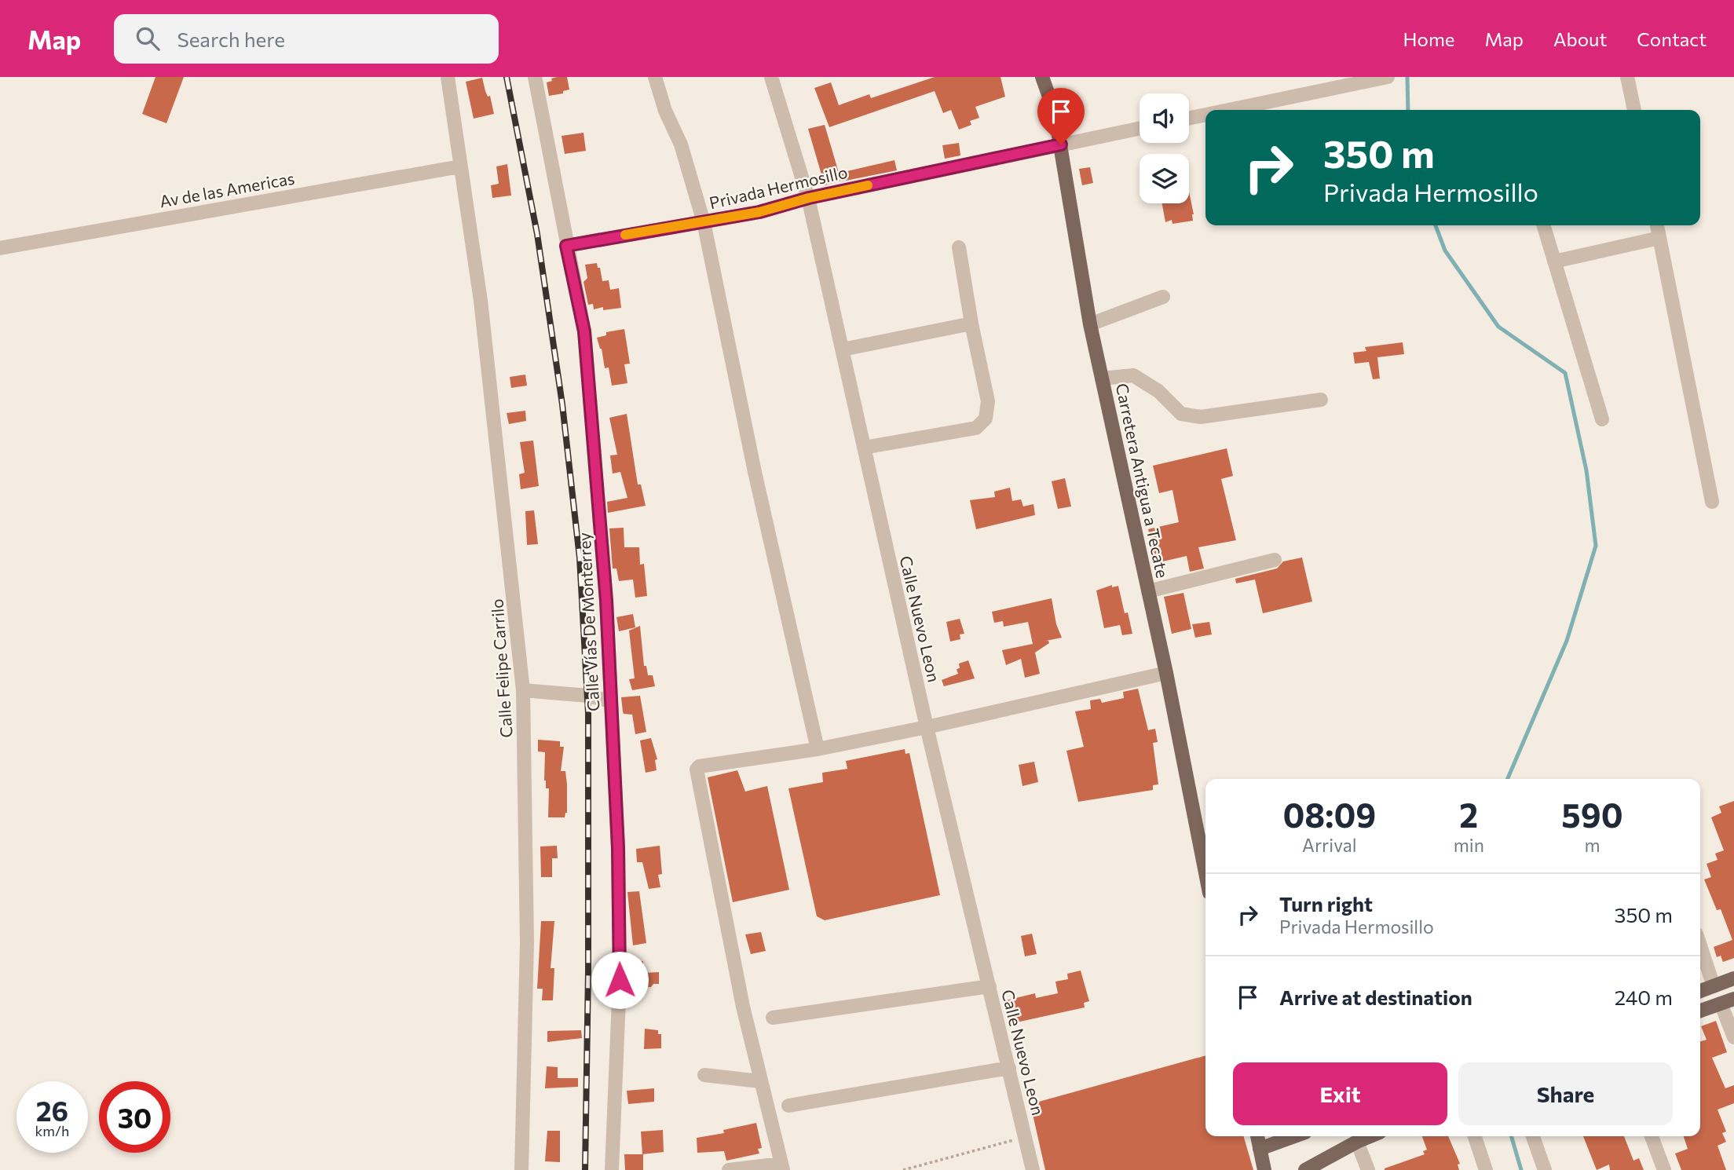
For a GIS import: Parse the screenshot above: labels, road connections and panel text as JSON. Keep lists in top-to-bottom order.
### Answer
{
  "streets": {
    "main road": ["Carretera Antigua a Tecate"],
    "street": [
      "Privada Hermosillo",
      "Av de las Americas",
      "Calle Nuevo Leon",
      "Calle Vías De Monterrey",
      "Calle Felipe Carrilo"
    ]
  },
  "crossings": [
    ["Privada Hermosillo", "Carretera Antigua a Tecate"],
    ["Privada Hermosillo", "Calle Nuevo Leon"],
    ["Privada Hermosillo", "Calle Vías De Monterrey"],
    ["Av de las Americas", "Calle Felipe Carrilo"]
  ],
  "page": {
    "header": "Map",
    "search": "Search here",
    "nav": [
      "Home",
      "Map",
      "About",
      "Contact"
    ],
    "turn": ["350 m", "Privada Hermosillo"],
    "eta": [
      "08:09",
      "Arrival",
      "2",
      "min",
      "590",
      "m"
    ],
    "list": [
      {
        "name": "Turn right",
        "note": "Privada Hermosillo",
        "value": "350 m"
      },
      {
        "name": "Arrive at destination",
        "value": "240 m"
      }
    ],
    "buttons": ["Exit", "Share"],
    "speed": "26 km/h",
    "limit": "30"
  }
}
